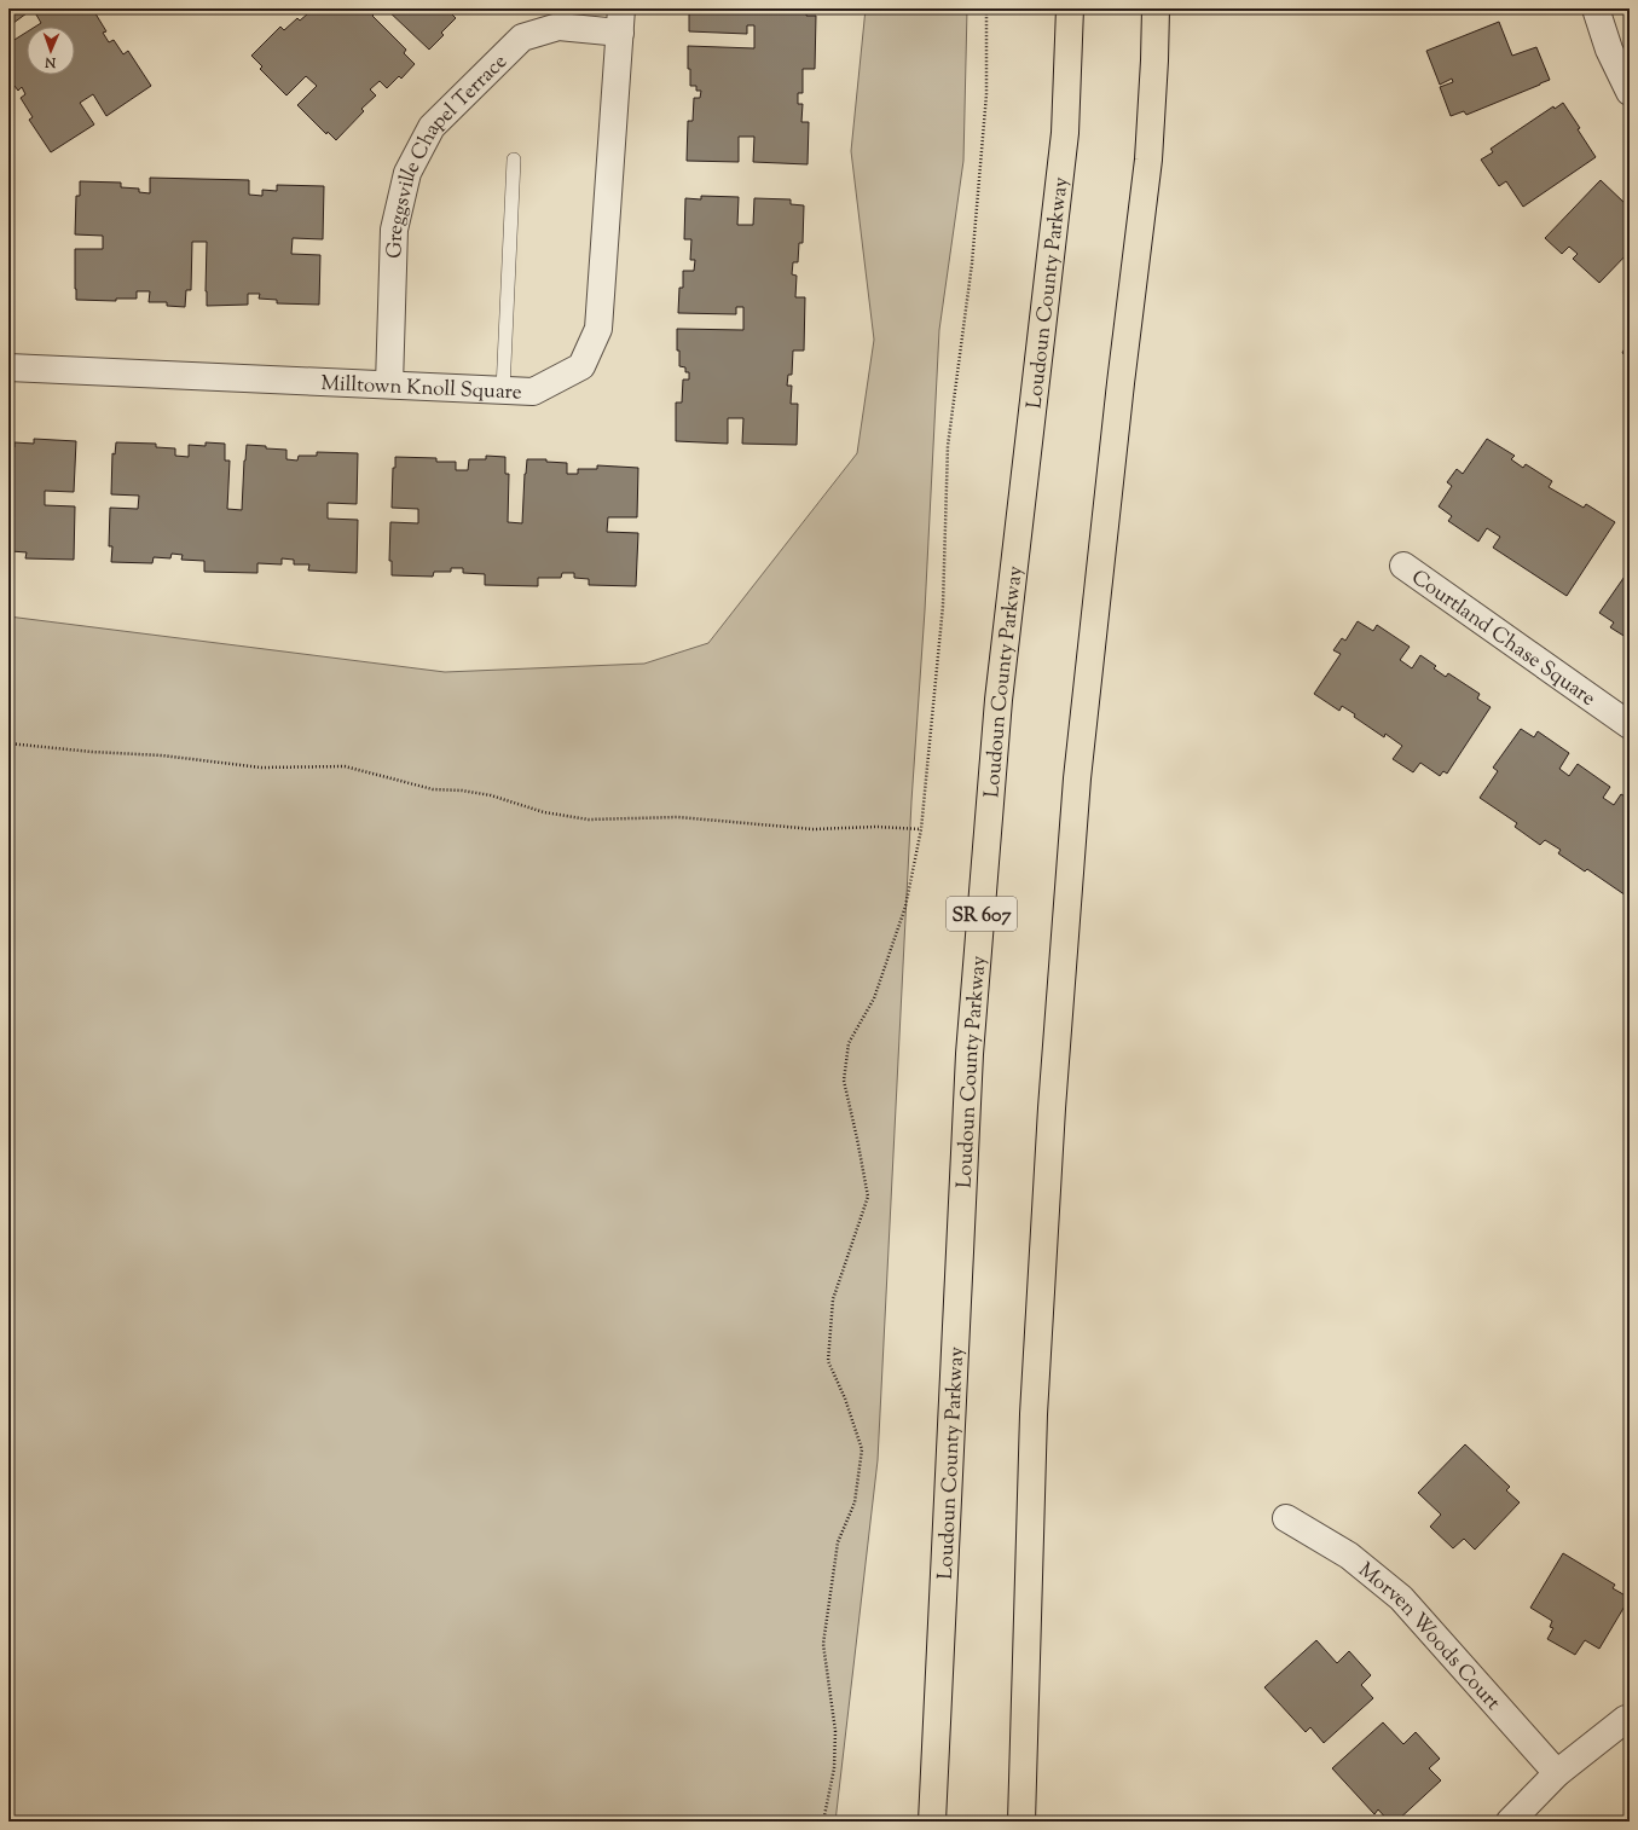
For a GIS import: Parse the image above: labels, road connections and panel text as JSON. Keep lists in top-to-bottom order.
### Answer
{
  "streets": {
    "main road": ["Loudoun County Parkway", "SR 607"],
    "street": [
      "Greggsville Chapel Terrace",
      "Milltown Knoll Square",
      "Courtland Chase Square",
      "Morven Woods Court"
    ]
  },
  "crossings": [
    ["Greggsville Chapel Terrace", "Milltown Knoll Square"]
  ],
  "north": "bottom"
}
